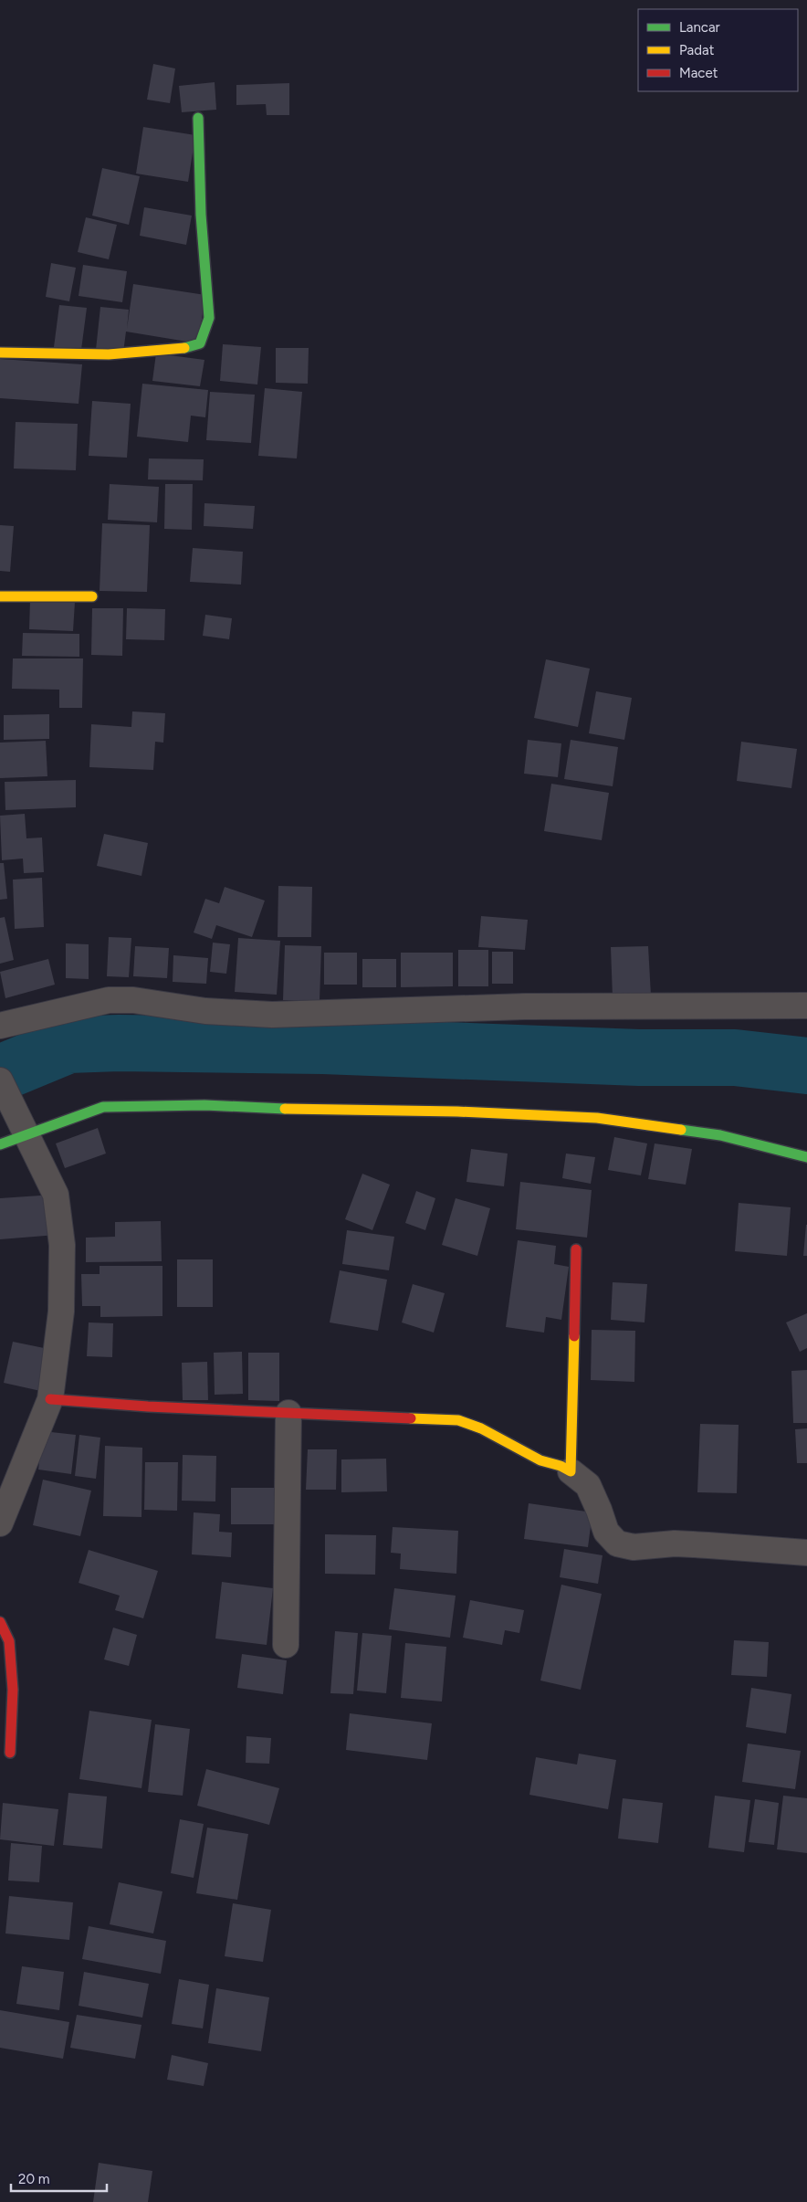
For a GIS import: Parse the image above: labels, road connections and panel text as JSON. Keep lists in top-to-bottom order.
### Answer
{
  "legend": ["Lancar", "Padat", "Macet"],
  "scale_bar": "20 m"
}
